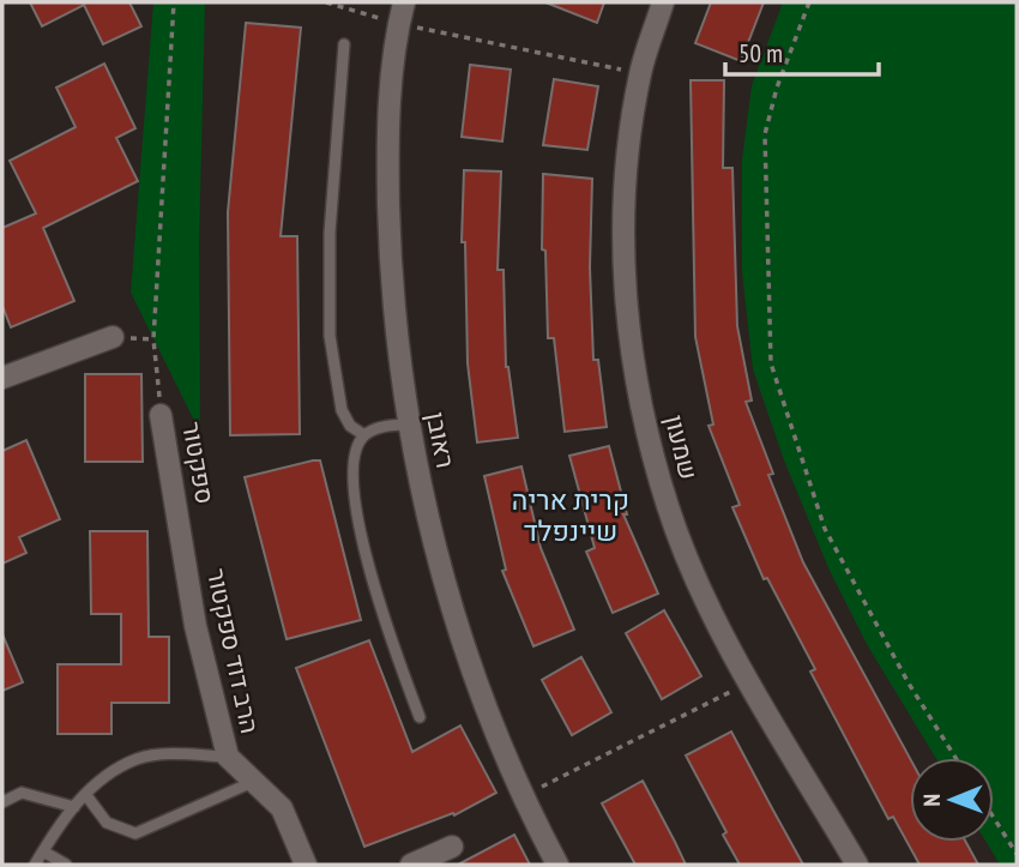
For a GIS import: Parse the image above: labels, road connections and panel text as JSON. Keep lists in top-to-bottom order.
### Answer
{
  "streets": {
    "street": [
      "ראובן",
      "שמעון",
      "ספקטור",
      "הרב דוד ספקטור"
    ]
  },
  "crossings": [
    ["ספקטור", "הרב דוד ספקטור"]
  ],
  "districts": ["קרית אריה שיינפלד"],
  "scale_bar": "50 m",
  "north": "left"
}
